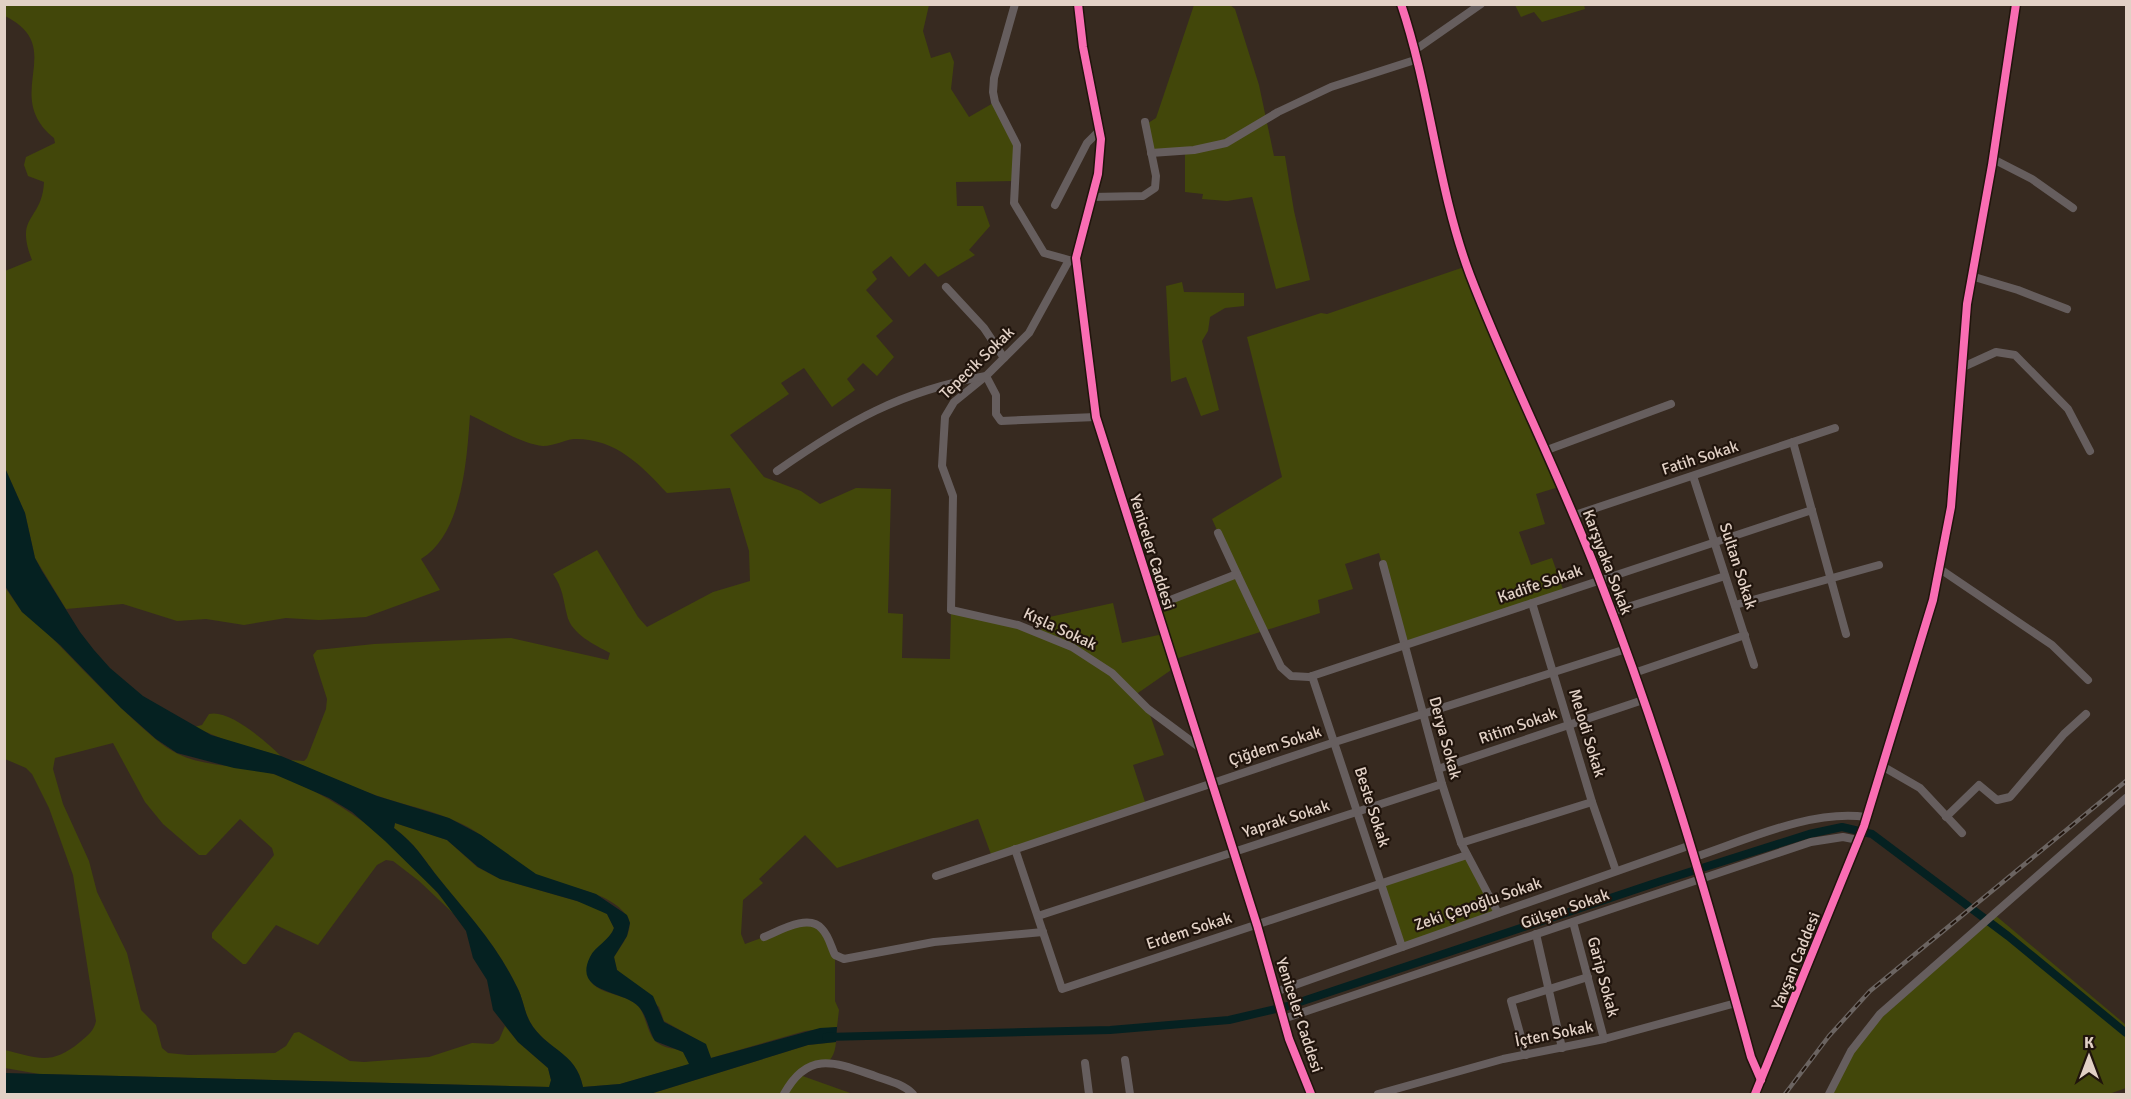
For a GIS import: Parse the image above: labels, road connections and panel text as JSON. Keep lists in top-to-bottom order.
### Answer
{
  "streets": {
    "street": [
      "Tepecik Sokak",
      "Fatih Sokak",
      "Yeniceler Caddesi",
      "Karşıyaka Sokak",
      "Sultan Sokak",
      "Kadife Sokak",
      "Kışla Sokak",
      "Ritim Sokak",
      "Melodi Sokak",
      "Derya Sokak",
      "Çiğdem Sokak",
      "Beste Sokak",
      "Yaprak Sokak",
      "Zeki Çepoğlu Sokak",
      "Gülşen Sokak",
      "Erdem Sokak",
      "Yavşan Caddesi",
      "Garip Sokak",
      "İçten Sokak"
    ]
  },
  "crossings": [
    ["Tepecik Sokak", "Yeniceler Caddesi"],
    ["Tepecik Sokak", "Kışla Sokak"],
    ["Fatih Sokak", "Karşıyaka Sokak"],
    ["Fatih Sokak", "Sultan Sokak"],
    ["Yeniceler Caddesi", "Kışla Sokak"],
    ["Yeniceler Caddesi", "Çiğdem Sokak"],
    ["Yeniceler Caddesi", "Yaprak Sokak"],
    ["Yeniceler Caddesi", "Zeki Çepoğlu Sokak"],
    ["Yeniceler Caddesi", "Gülşen Sokak"],
    ["Yeniceler Caddesi", "Erdem Sokak"],
    ["Karşıyaka Sokak", "Kadife Sokak"],
    ["Karşıyaka Sokak", "Ritim Sokak"],
    ["Karşıyaka Sokak", "Çiğdem Sokak"],
    ["Karşıyaka Sokak", "Zeki Çepoğlu Sokak"],
    ["Karşıyaka Sokak", "Gülşen Sokak"],
    ["Karşıyaka Sokak", "Yavşan Caddesi"],
    ["Karşıyaka Sokak", "İçten Sokak"],
    ["Sultan Sokak", "Kadife Sokak"],
    ["Kadife Sokak", "Melodi Sokak"],
    ["Kadife Sokak", "Derya Sokak"],
    ["Kadife Sokak", "Beste Sokak"],
    ["Ritim Sokak", "Melodi Sokak"],
    ["Ritim Sokak", "Derya Sokak"],
    ["Melodi Sokak", "Çiğdem Sokak"],
    ["Melodi Sokak", "Zeki Çepoğlu Sokak"],
    ["Derya Sokak", "Çiğdem Sokak"],
    ["Derya Sokak", "Yaprak Sokak"],
    ["Derya Sokak", "Zeki Çepoğlu Sokak"],
    ["Derya Sokak", "Erdem Sokak"],
    ["Çiğdem Sokak", "Beste Sokak"],
    ["Çiğdem Sokak", "Erdem Sokak"],
    ["Beste Sokak", "Yaprak Sokak"],
    ["Beste Sokak", "Zeki Çepoğlu Sokak"],
    ["Beste Sokak", "Erdem Sokak"],
    ["Yaprak Sokak", "Erdem Sokak"],
    ["Gülşen Sokak", "Yavşan Caddesi"],
    ["Gülşen Sokak", "Garip Sokak"],
    ["Garip Sokak", "İçten Sokak"]
  ],
  "north": "top"
}
